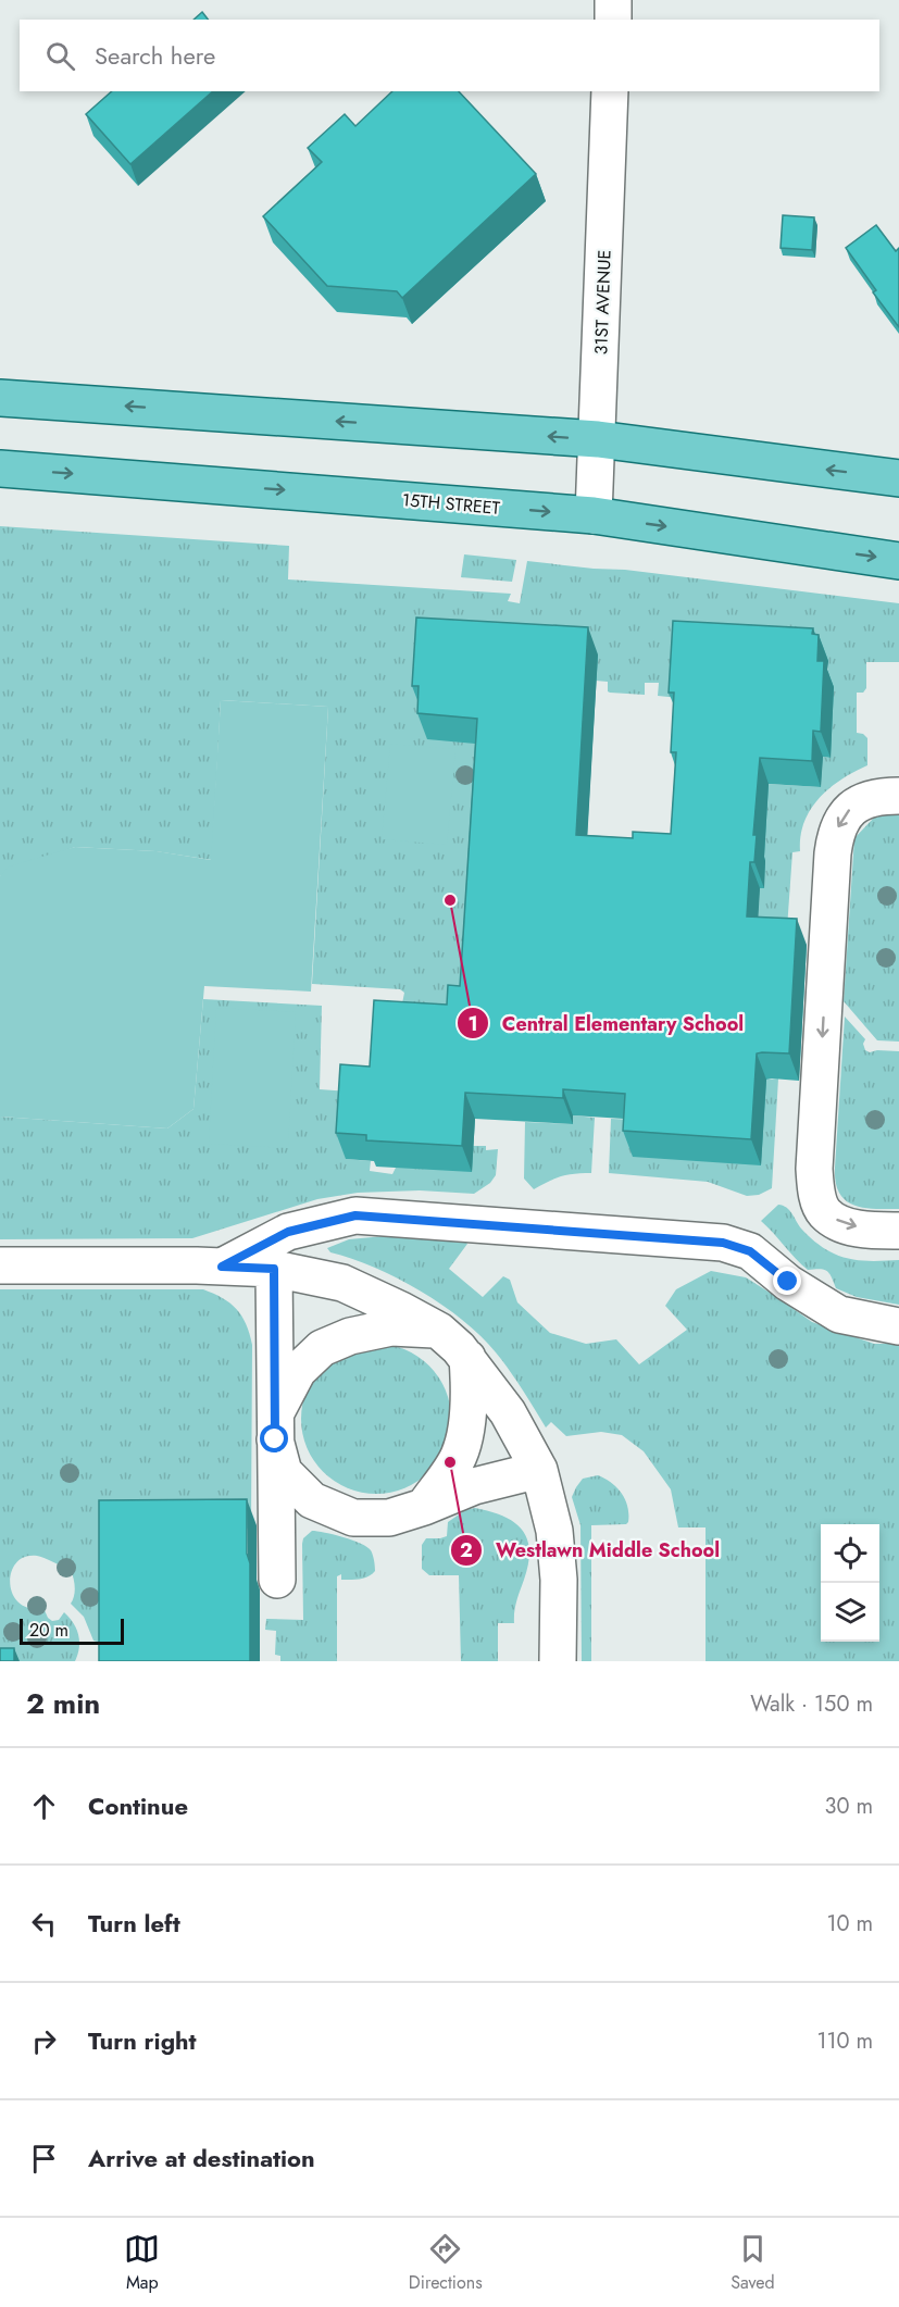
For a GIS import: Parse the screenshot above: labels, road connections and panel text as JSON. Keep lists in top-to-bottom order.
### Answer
{
  "streets": {
    "main road": ["15TH STREET"],
    "street": ["31ST AVENUE"]
  },
  "crossings": [
    ["31ST AVENUE", "15TH STREET"]
  ],
  "places": ["Central Elementary School", "Westlawn Middle School"],
  "scale_bar": "20 m",
  "page": {
    "search": "Search here",
    "scale": "20 m",
    "heading": ["2 min", "Walk · 150 m"],
    "list": [
      ["Continue", "30 m"],
      ["Turn left", "10 m"],
      ["Turn right", "110 m"],
      "Arrive at destination"
    ],
    "nav": ["Map", "Directions", "Saved"]
  }
}
